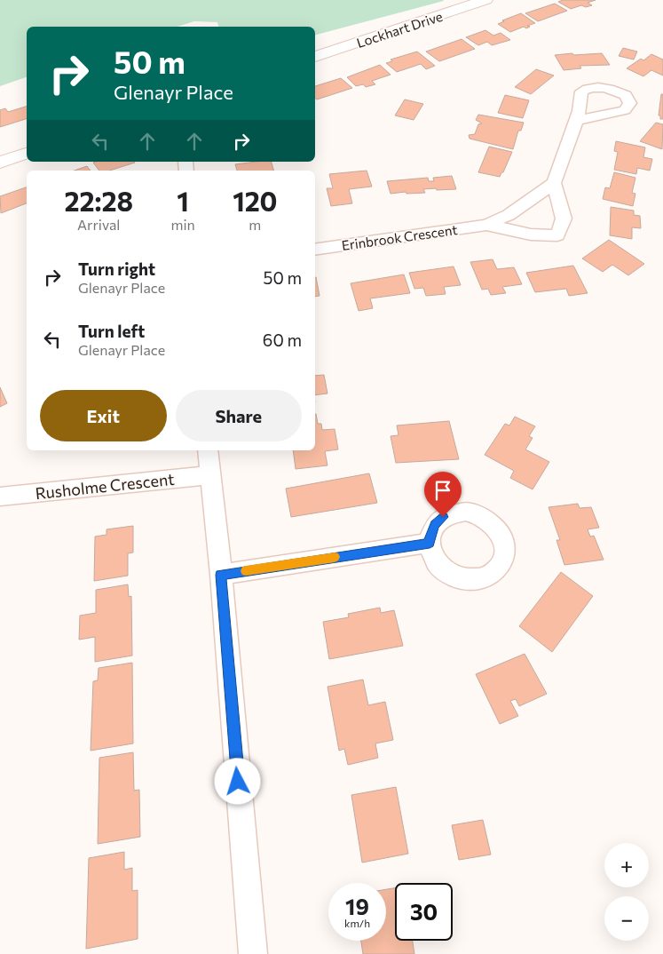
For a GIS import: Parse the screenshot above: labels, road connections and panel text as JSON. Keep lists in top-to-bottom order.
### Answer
{
  "streets": {
    "street": ["Lockhart Drive", "Erinbrook Crescent", "Rusholme Crescent"]
  },
  "page": {
    "turn": ["50 m", "Glenayr Place"],
    "eta": [
      "22:28",
      "Arrival",
      "1",
      "min",
      "120",
      "m"
    ],
    "list": [
      {
        "name": "Turn right",
        "note": "Glenayr Place",
        "value": "50 m"
      },
      {
        "name": "Turn left",
        "note": "Glenayr Place",
        "value": "60 m"
      }
    ],
    "buttons": ["Exit", "Share"],
    "map_buttons": ["+", "−"],
    "speed": "19 km/h",
    "limit": "30"
  }
}
